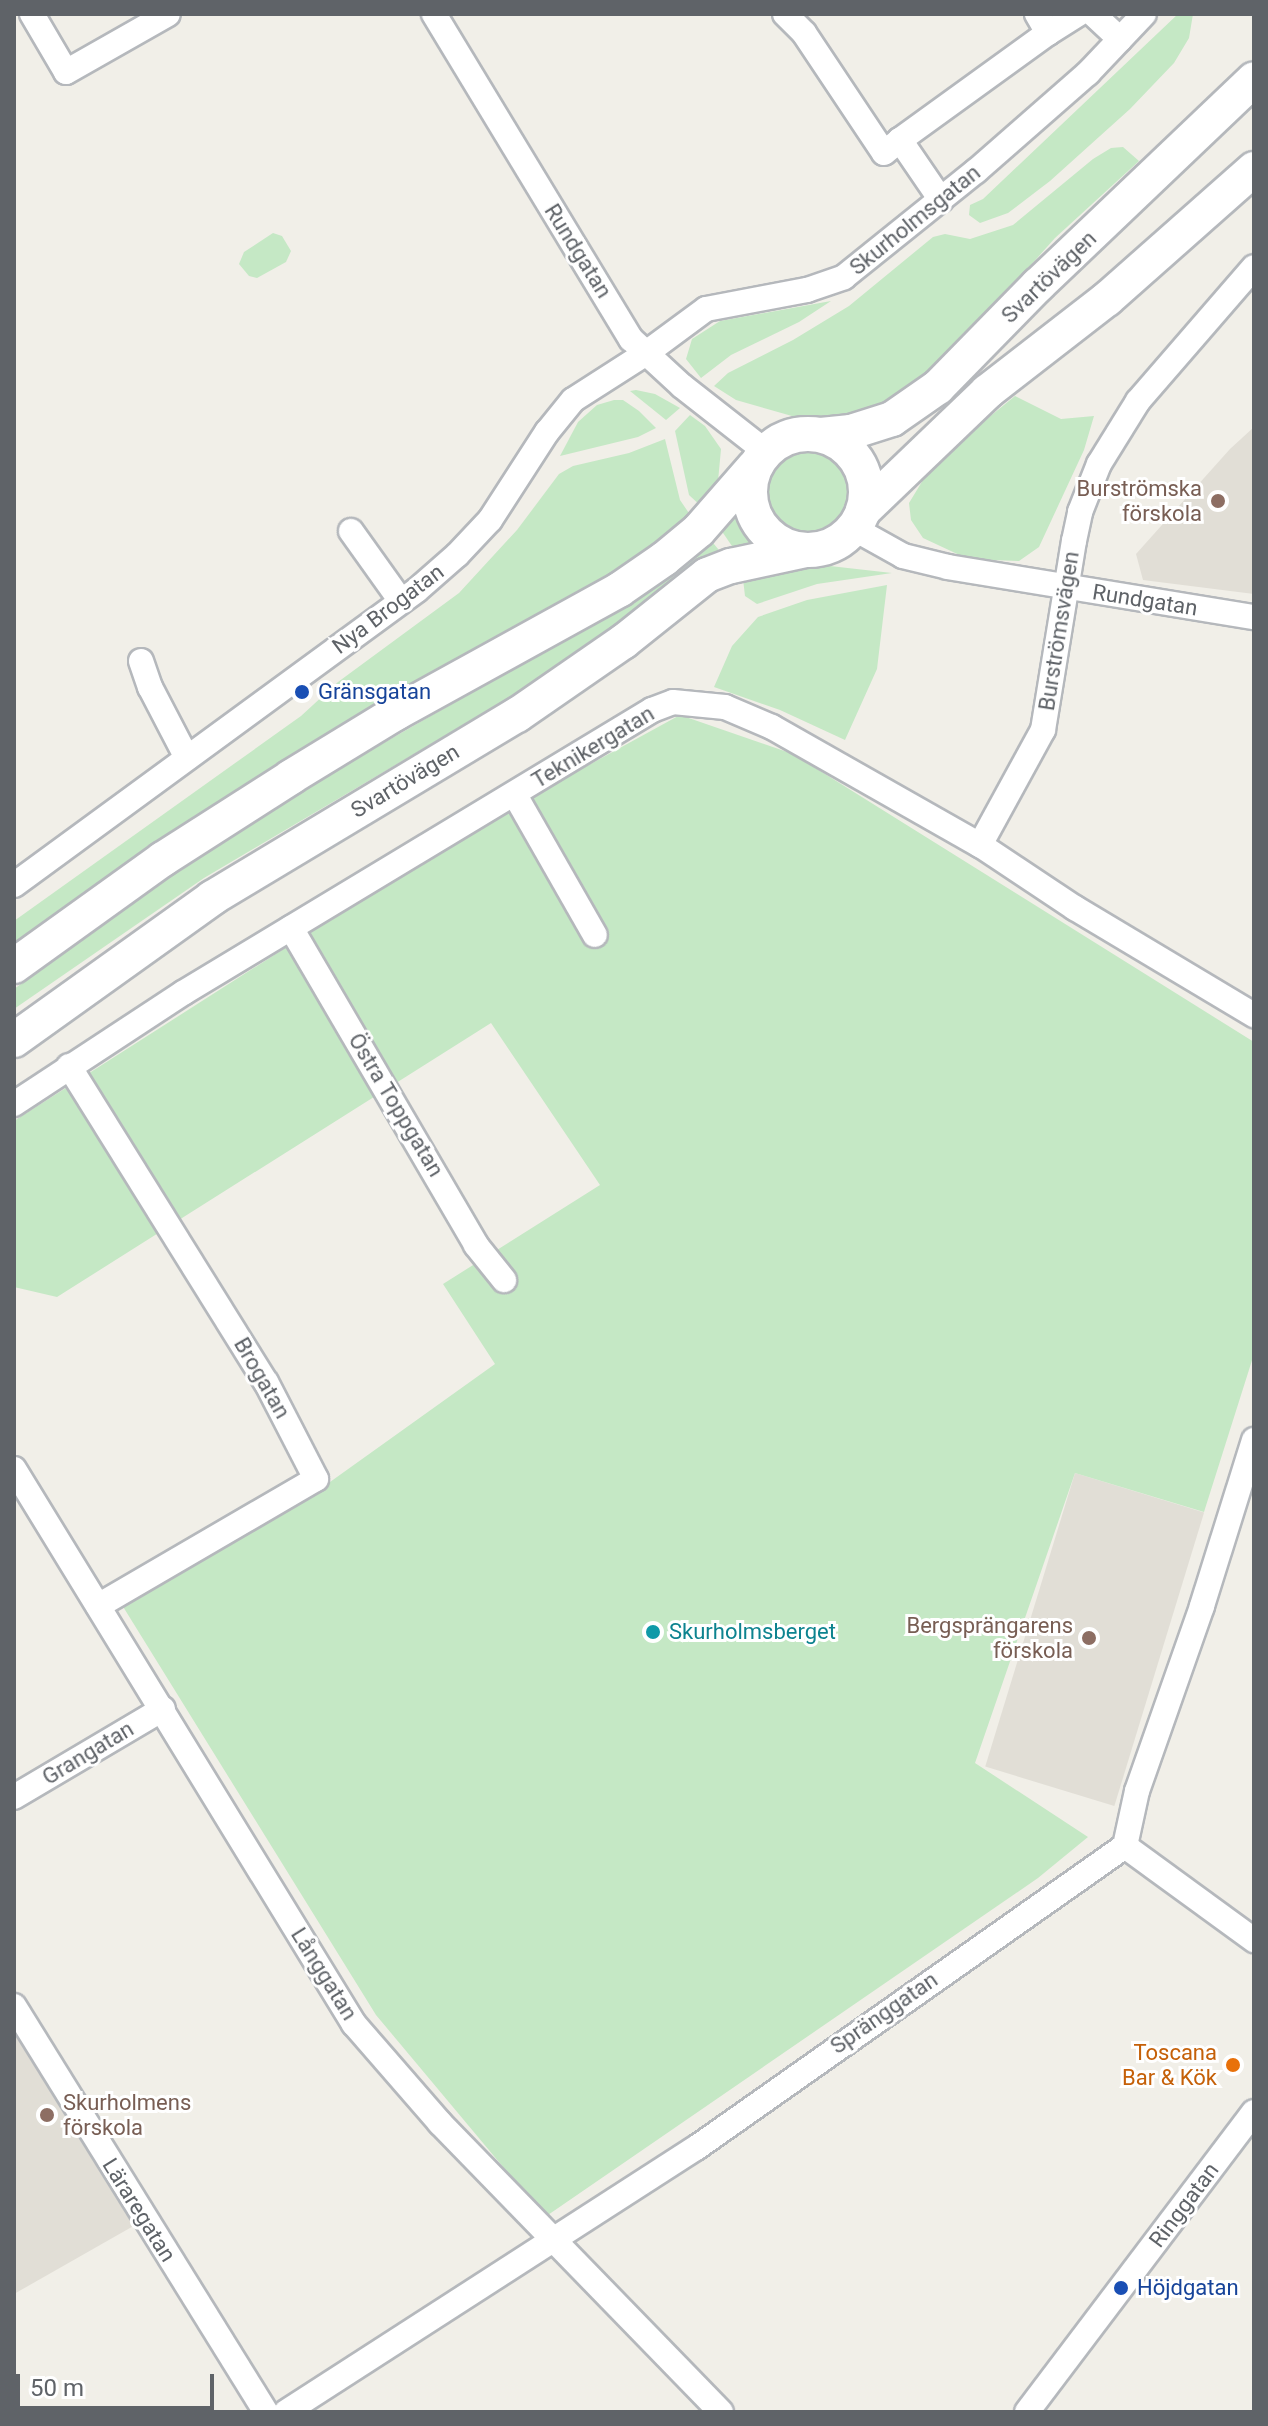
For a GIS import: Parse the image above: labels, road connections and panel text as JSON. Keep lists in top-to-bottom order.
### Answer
{
  "streets": {
    "main road": ["Svartövägen"],
    "street": [
      "Skurholmsgatan",
      "Rundgatan",
      "Nya Brogatan",
      "Burströmsvägen",
      "Teknikergatan",
      "Östra Toppgatan",
      "Brogatan",
      "Grangatan",
      "Långgatan",
      "Spränggatan",
      "Ringgatan",
      "Läraregatan"
    ]
  },
  "crossings": [
    ["Skurholmsgatan", "Rundgatan"],
    ["Skurholmsgatan", "Nya Brogatan"],
    ["Rundgatan", "Svartövägen"],
    ["Rundgatan", "Nya Brogatan"],
    ["Rundgatan", "Burströmsvägen"],
    ["Burströmsvägen", "Teknikergatan"],
    ["Teknikergatan", "Östra Toppgatan"],
    ["Teknikergatan", "Brogatan"],
    ["Brogatan", "Långgatan"],
    ["Grangatan", "Långgatan"],
    ["Långgatan", "Spränggatan"]
  ],
  "places": [
    "Burströmska förskola",
    "Gränsgatan",
    "Skurholmsberget",
    "Bergsprängarens förskola",
    "Toscana Bar & Kök",
    "Skurholmens förskola",
    "Höjdgatan"
  ],
  "scale_bar": "50 m"
}
